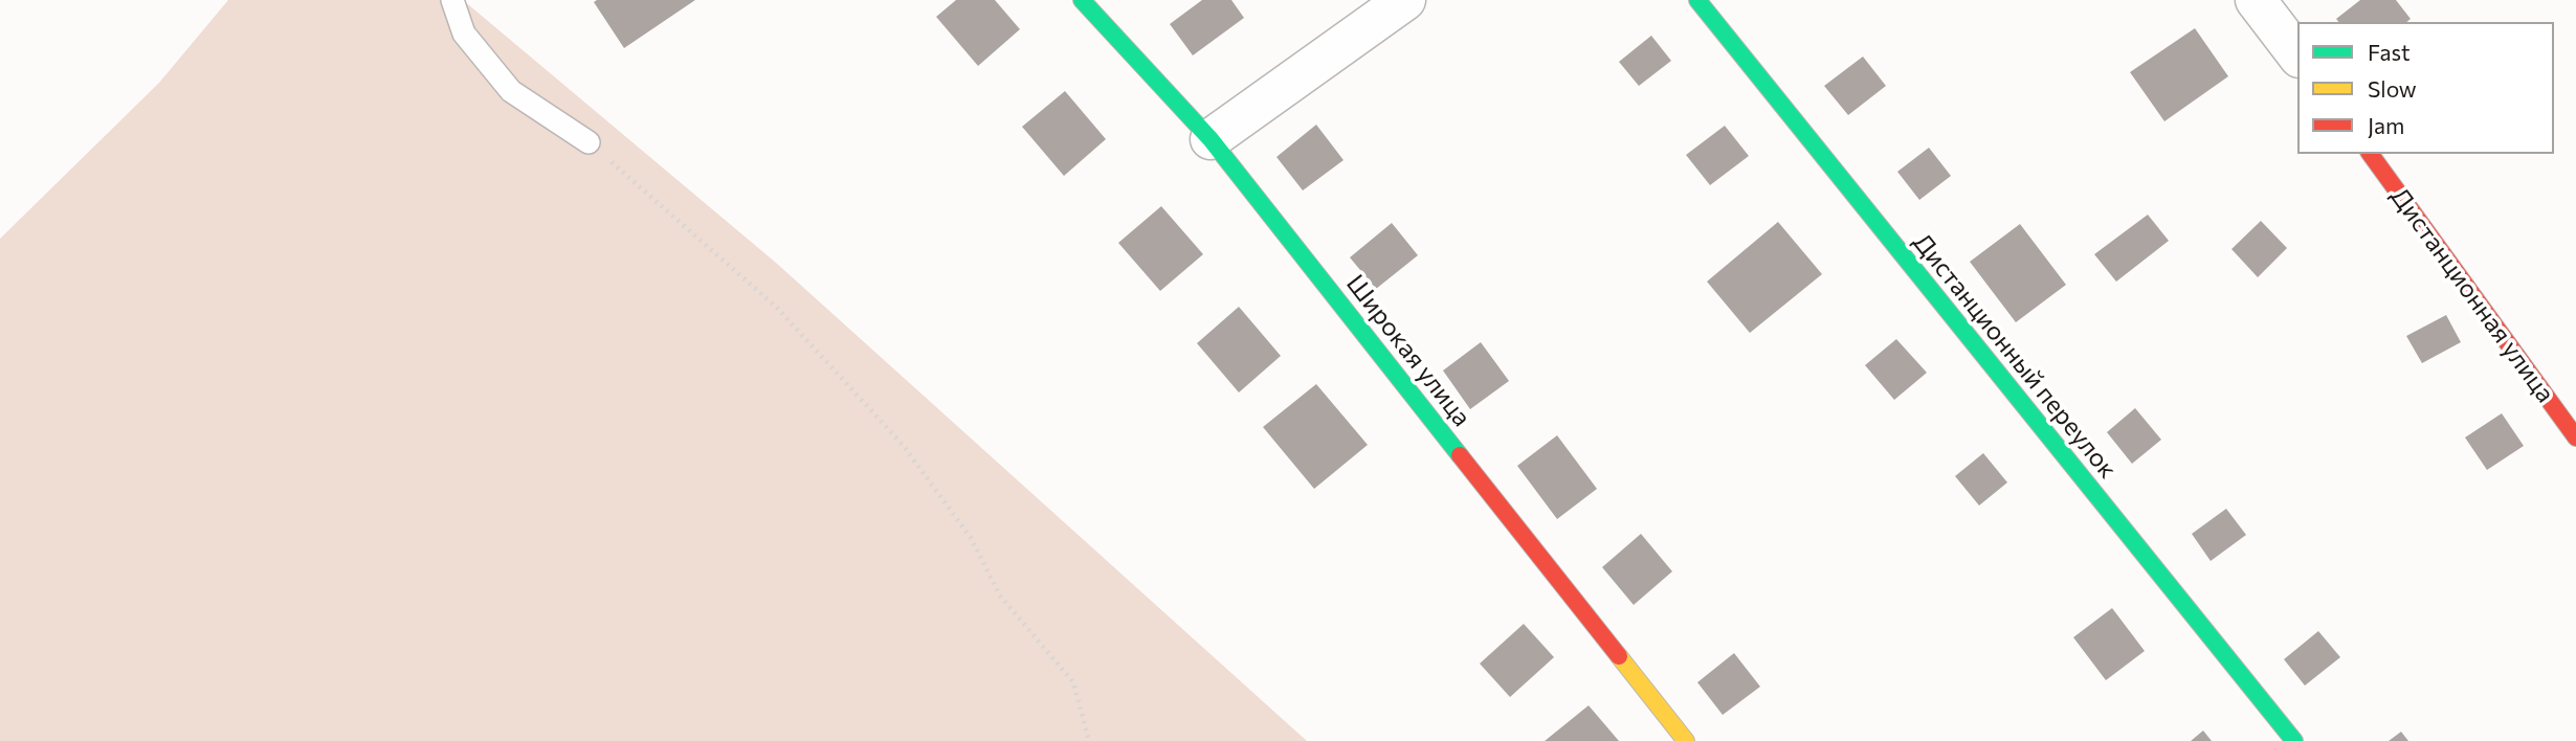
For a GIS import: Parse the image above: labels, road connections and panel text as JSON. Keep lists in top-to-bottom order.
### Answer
{
  "streets": {
    "street": ["Дистанционная улица", "Широкая улица", "Дистанционный переулок"]
  },
  "legend": ["Fast", "Slow", "Jam"]
}
